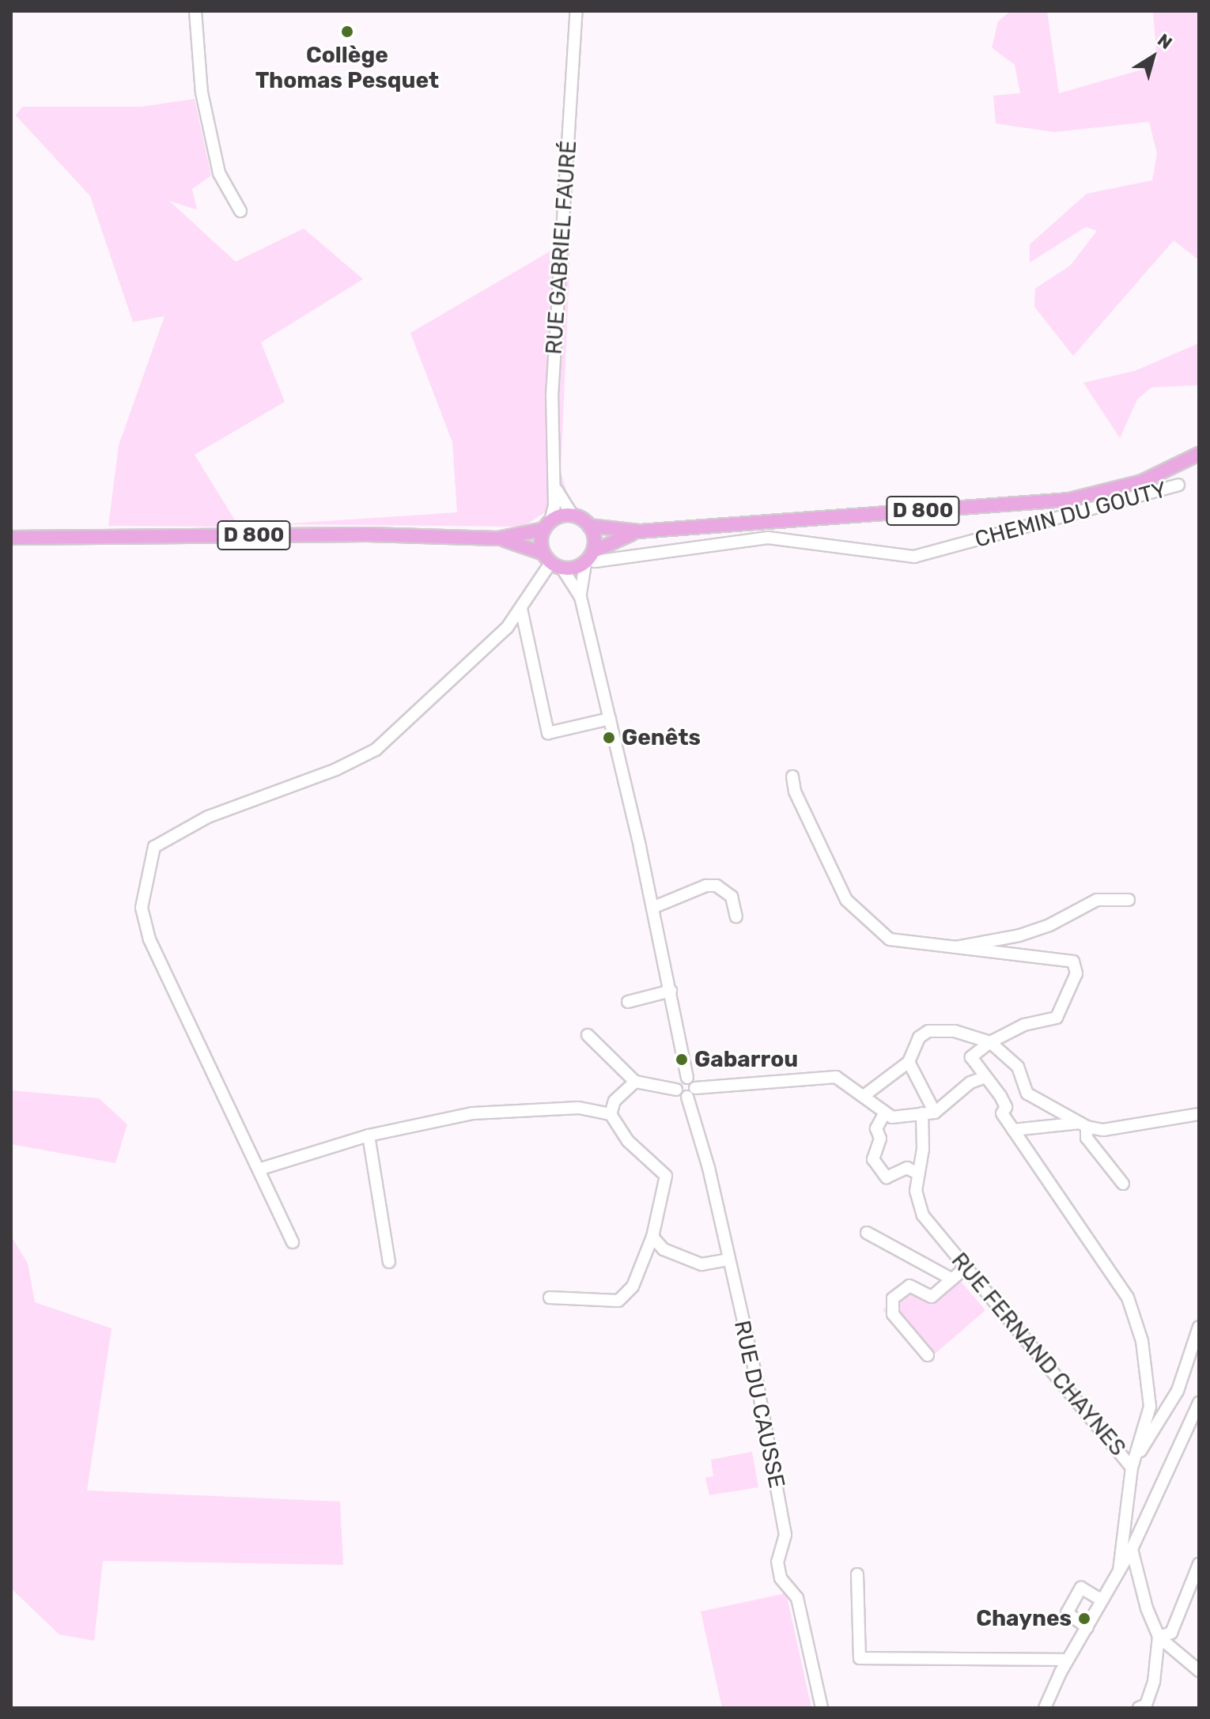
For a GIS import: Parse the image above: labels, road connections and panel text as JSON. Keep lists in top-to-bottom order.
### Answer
{
  "streets": {
    "main road": ["D 800"],
    "street": [
      "RUE GABRIEL FAURÉ",
      "CHEMIN DU GOUTY",
      "RUE FERNAND CHAYNES",
      "RUE DU CAUSSE"
    ]
  },
  "crossings": [
    ["RUE GABRIEL FAURÉ", "D 800"],
    ["D 800", "CHEMIN DU GOUTY"]
  ],
  "places": [
    "Collège Thomas Pesquet",
    "Genêts",
    "Gabarrou",
    "Chaynes"
  ],
  "north": "top right"
}
